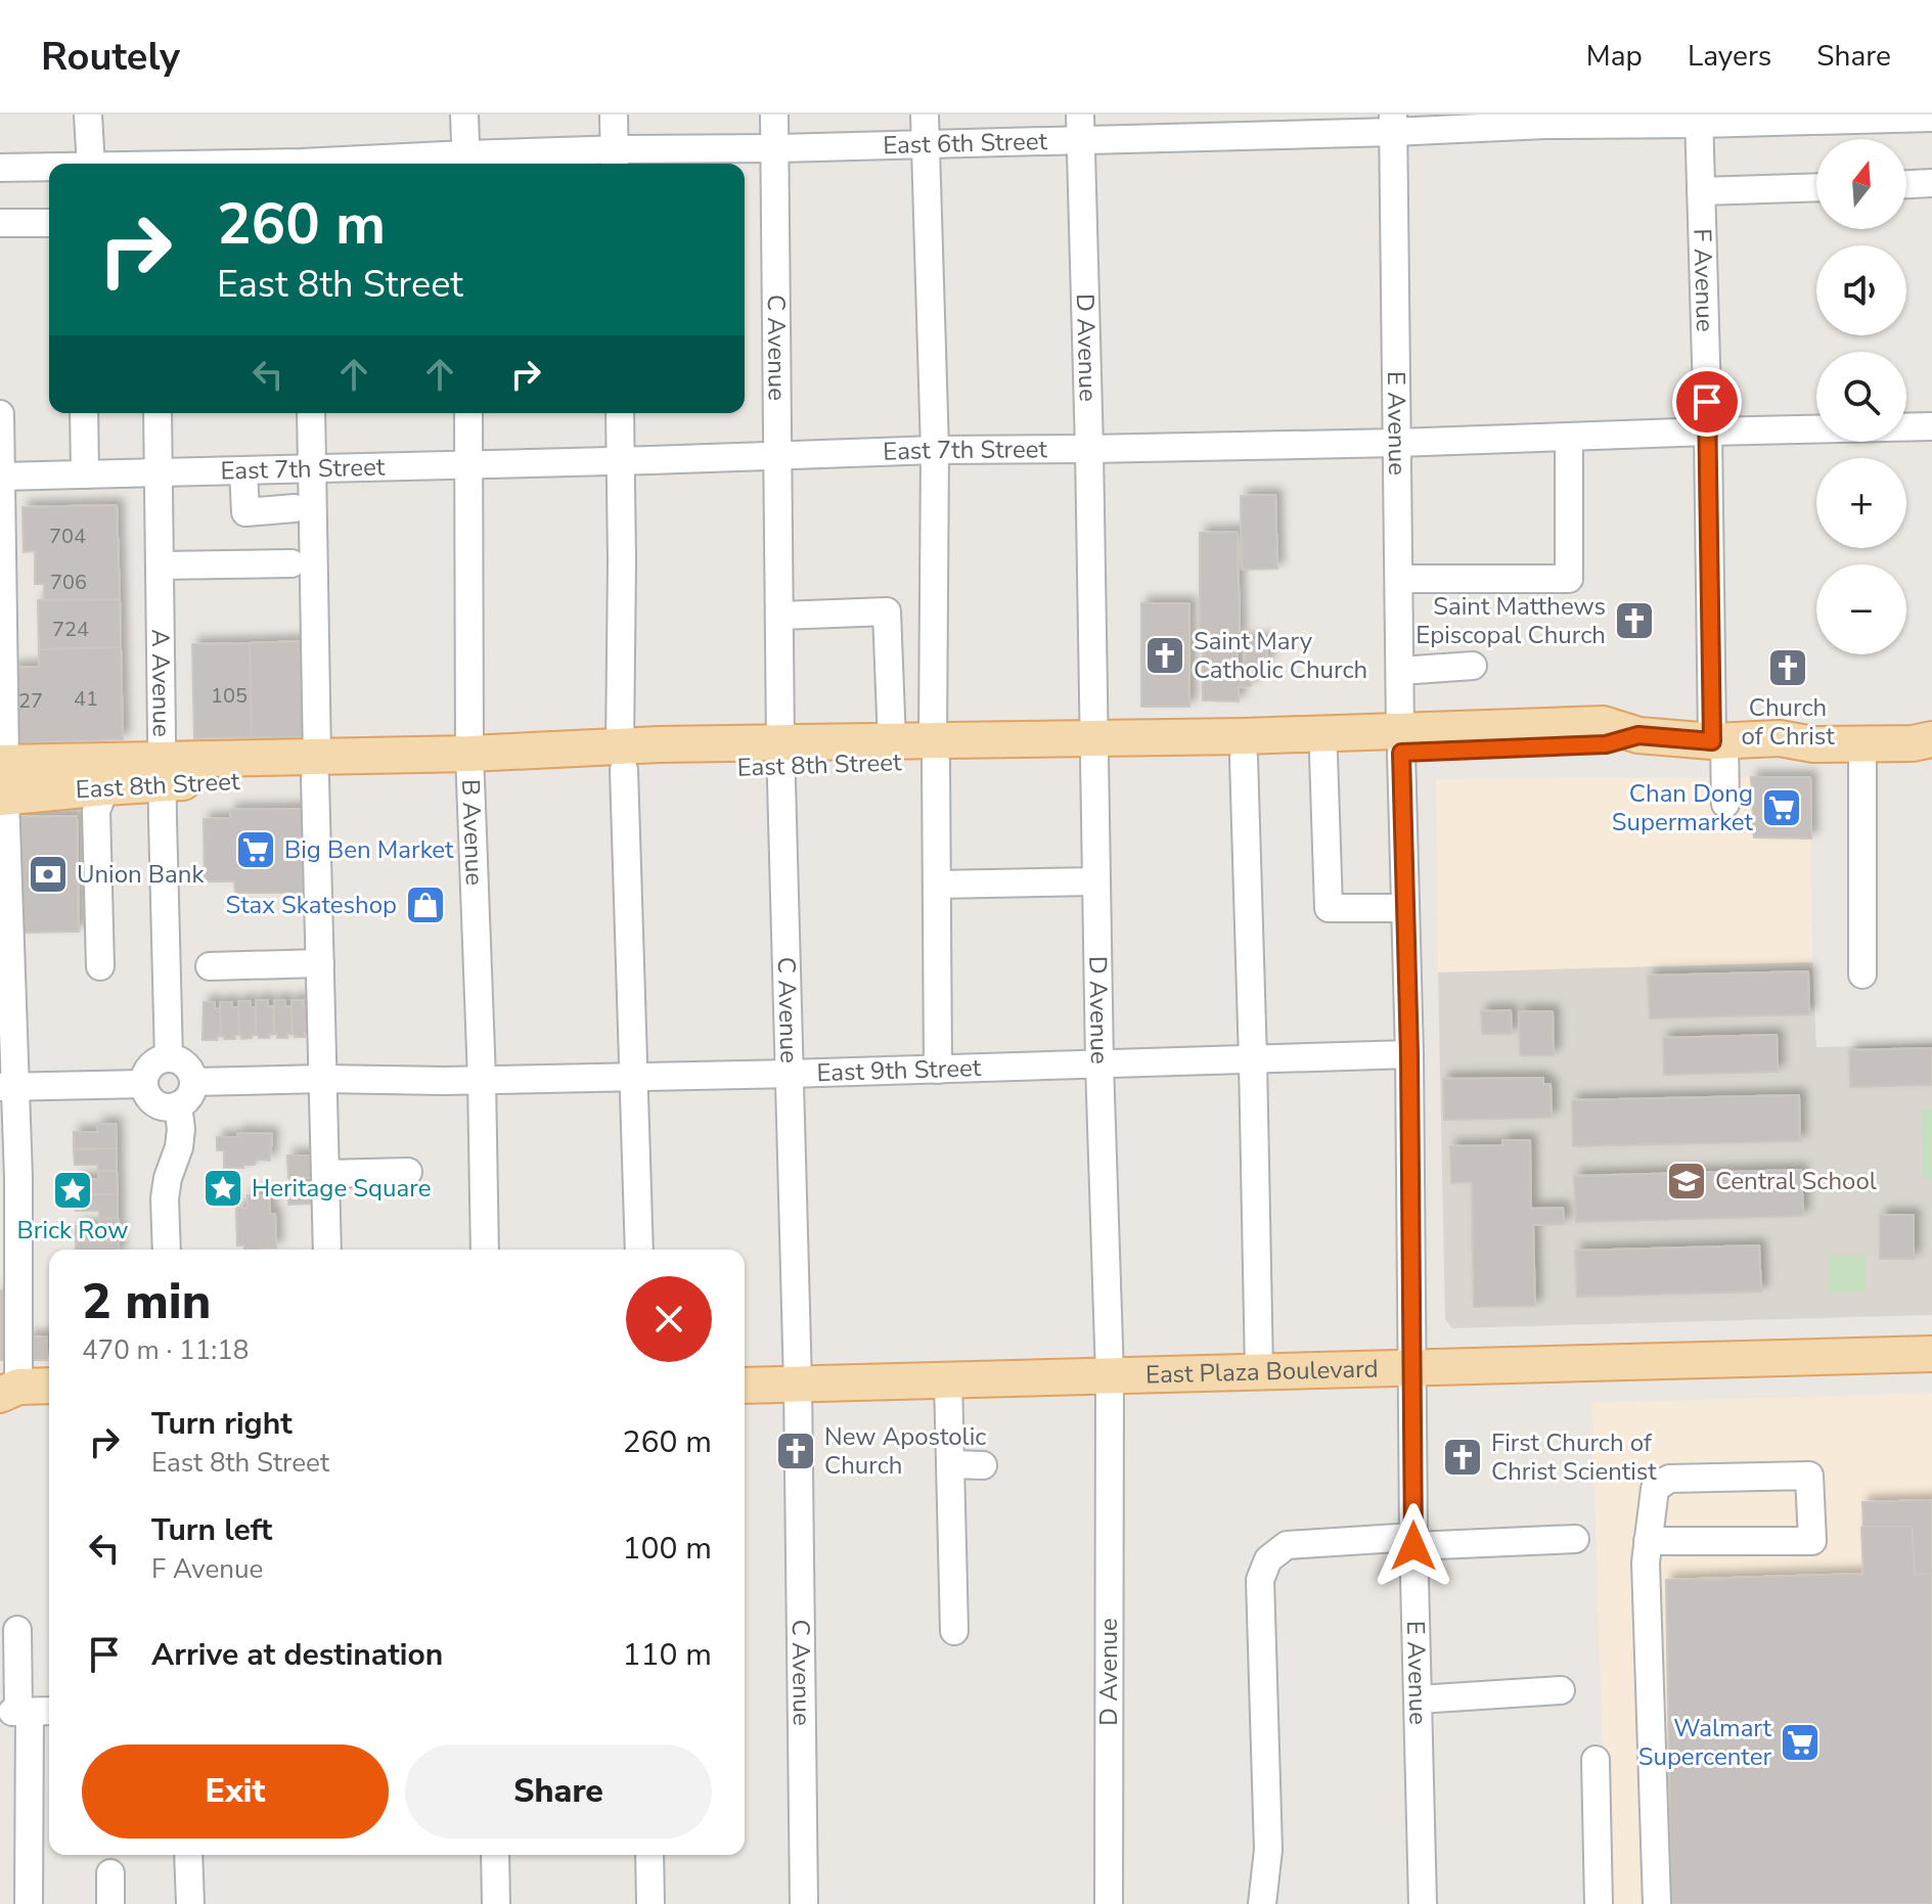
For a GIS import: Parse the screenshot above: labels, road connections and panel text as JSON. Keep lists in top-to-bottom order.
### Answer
{
  "streets": {
    "main road": ["East 8th Street", "East Plaza Boulevard"],
    "street": [
      "East 6th Street",
      "F Avenue",
      "C Avenue",
      "D Avenue",
      "E Avenue",
      "East 7th Street",
      "A Avenue",
      "B Avenue",
      "East 9th Street"
    ]
  },
  "crossings": [
    ["East 6th Street", "F Avenue"],
    ["East 6th Street", "C Avenue"],
    ["East 6th Street", "D Avenue"],
    ["East 6th Street", "E Avenue"],
    ["F Avenue", "East 7th Street"],
    ["F Avenue", "East 8th Street"],
    ["C Avenue", "East 7th Street"],
    ["C Avenue", "East 8th Street"],
    ["C Avenue", "East 9th Street"],
    ["C Avenue", "East Plaza Boulevard"],
    ["D Avenue", "East 7th Street"],
    ["D Avenue", "East 8th Street"],
    ["D Avenue", "East 9th Street"],
    ["D Avenue", "East Plaza Boulevard"],
    ["E Avenue", "East 7th Street"],
    ["E Avenue", "East 8th Street"],
    ["E Avenue", "East 9th Street"],
    ["E Avenue", "East Plaza Boulevard"],
    ["East 7th Street", "A Avenue"],
    ["East 7th Street", "B Avenue"],
    ["A Avenue", "East 8th Street"],
    ["A Avenue", "East 9th Street"],
    ["East 8th Street", "B Avenue"],
    ["B Avenue", "East 9th Street"]
  ],
  "places": {
    "church": [
      "Saint Matthews Episcopal Church",
      "Saint Mary Catholic Church",
      "Church of Christ",
      "New Apostolic Church",
      "First Church of Christ Scientist"
    ],
    "supermarket": ["Chan Dong Supermarket", "Big Ben Market", "Walmart Supercenter"],
    "bank": ["Union Bank"],
    "shop": ["Stax Skateshop"],
    "school or university": ["Central School"],
    "place": ["Heritage Square", "Brick Row"]
  },
  "house_numbers": [
    "704",
    "706",
    "724",
    "105",
    "41",
    "27"
  ],
  "north": "top",
  "page": {
    "header": "Routely",
    "nav": ["Map", "Layers", "Share"],
    "map_buttons": ["+", "−"],
    "turn": ["260 m", "East 8th Street"],
    "heading": ["2 min", "470 m · 11:18"],
    "list": [
      {
        "name": "Turn right",
        "note": "East 8th Street",
        "value": "260 m"
      },
      {
        "name": "Turn left",
        "note": "F Avenue",
        "value": "100 m"
      },
      {
        "name": "Arrive at destination",
        "value": "110 m"
      }
    ],
    "buttons": ["Exit", "Share"]
  }
}
